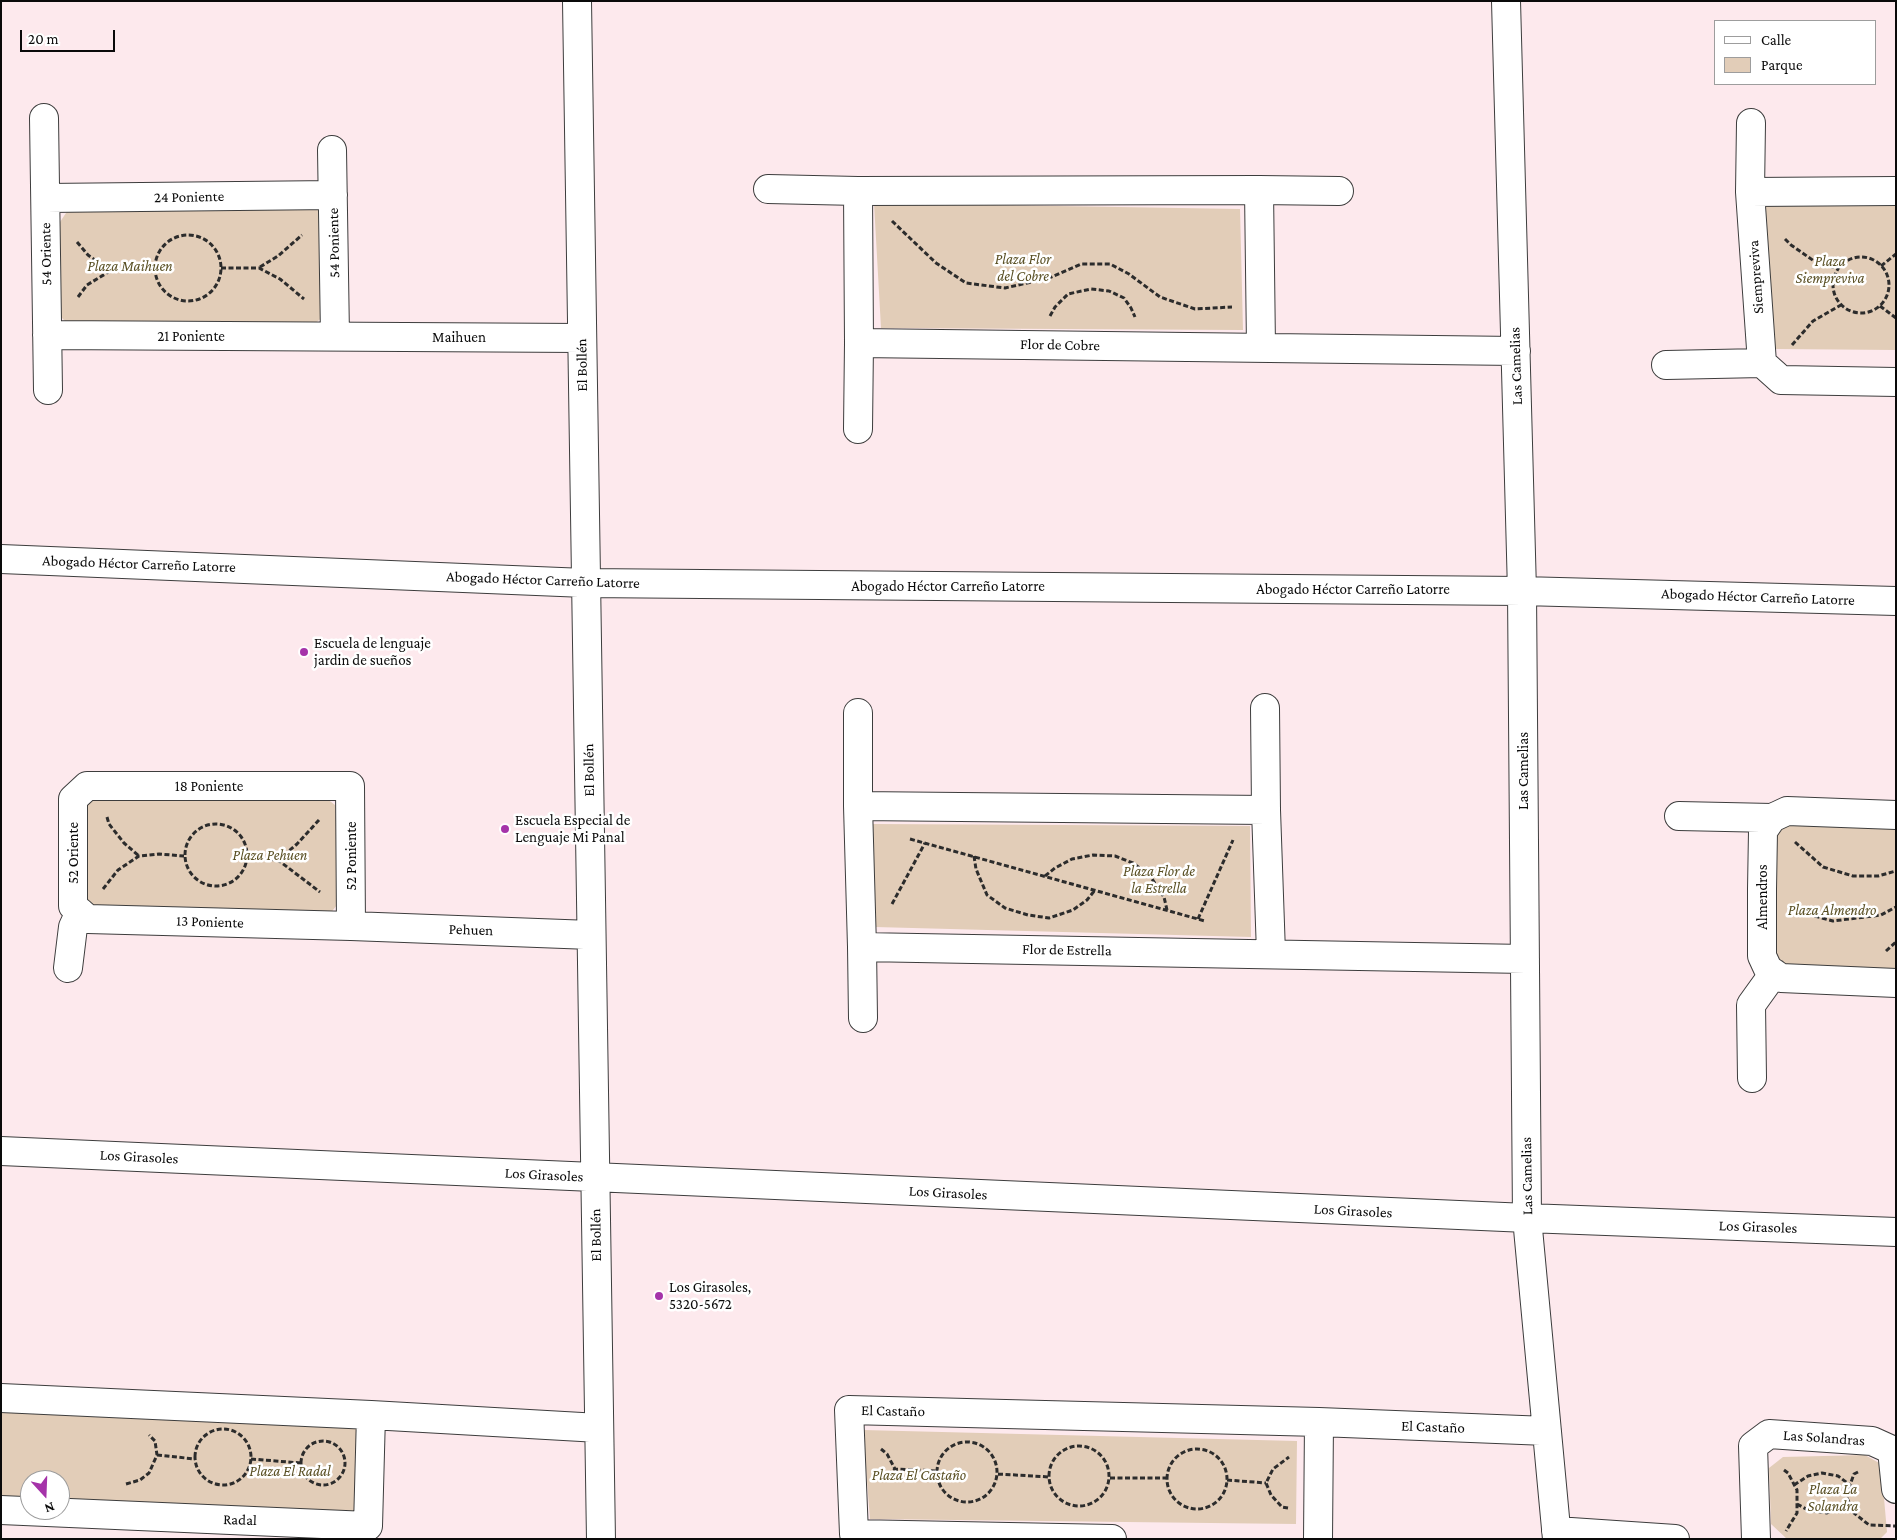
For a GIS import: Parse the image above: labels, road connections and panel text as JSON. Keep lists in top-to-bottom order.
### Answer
{
  "streets": {
    "street": [
      "24 Poniente",
      "54 Poniente",
      "54 Oriente",
      "Siempreviva",
      "21 Poniente",
      "Maihuen",
      "Flor de Cobre",
      "El Bollén",
      "Las Camelias",
      "Abogado Héctor Carreño Latorre",
      "18 Poniente",
      "52 Oriente",
      "52 Poniente",
      "Almendros",
      "13 Poniente",
      "Pehuen",
      "Flor de Estrella",
      "Los Girasoles",
      "El Castaño",
      "Las Solandras",
      "Radal"
    ]
  },
  "crossings": [
    ["24 Poniente", "54 Poniente"],
    ["24 Poniente", "54 Oriente"],
    ["54 Poniente", "21 Poniente"],
    ["54 Poniente", "Maihuen"],
    ["54 Oriente", "21 Poniente"],
    ["21 Poniente", "Maihuen"],
    ["Maihuen", "El Bollén"],
    ["Flor de Cobre", "Las Camelias"],
    ["El Bollén", "Abogado Héctor Carreño Latorre"],
    ["El Bollén", "Pehuen"],
    ["El Bollén", "Los Girasoles"],
    ["Las Camelias", "Abogado Héctor Carreño Latorre"],
    ["Las Camelias", "Flor de Estrella"],
    ["Las Camelias", "Los Girasoles"],
    ["Las Camelias", "El Castaño"],
    ["18 Poniente", "52 Oriente"],
    ["18 Poniente", "52 Poniente"],
    ["52 Oriente", "13 Poniente"],
    ["52 Poniente", "13 Poniente"],
    ["52 Poniente", "Pehuen"],
    ["13 Poniente", "Pehuen"]
  ],
  "parks": [
    "Plaza Flor del Cobre",
    "Plaza Siempreviva",
    "Plaza Maihuen",
    "Plaza Pehuen",
    "Plaza Flor de la Estrella",
    "Plaza Almendro",
    "Plaza El Radal",
    "Plaza El Castaño",
    "Plaza La Solandra"
  ],
  "places": ["Escuela de lenguaje jardin de sueños", "Escuela Especial de Lenguaje Mi Panal", "Los Girasoles, 5320-5672"],
  "legend": ["Calle", "Parque"],
  "scale_bar": "20 m",
  "north": "bottom"
}
